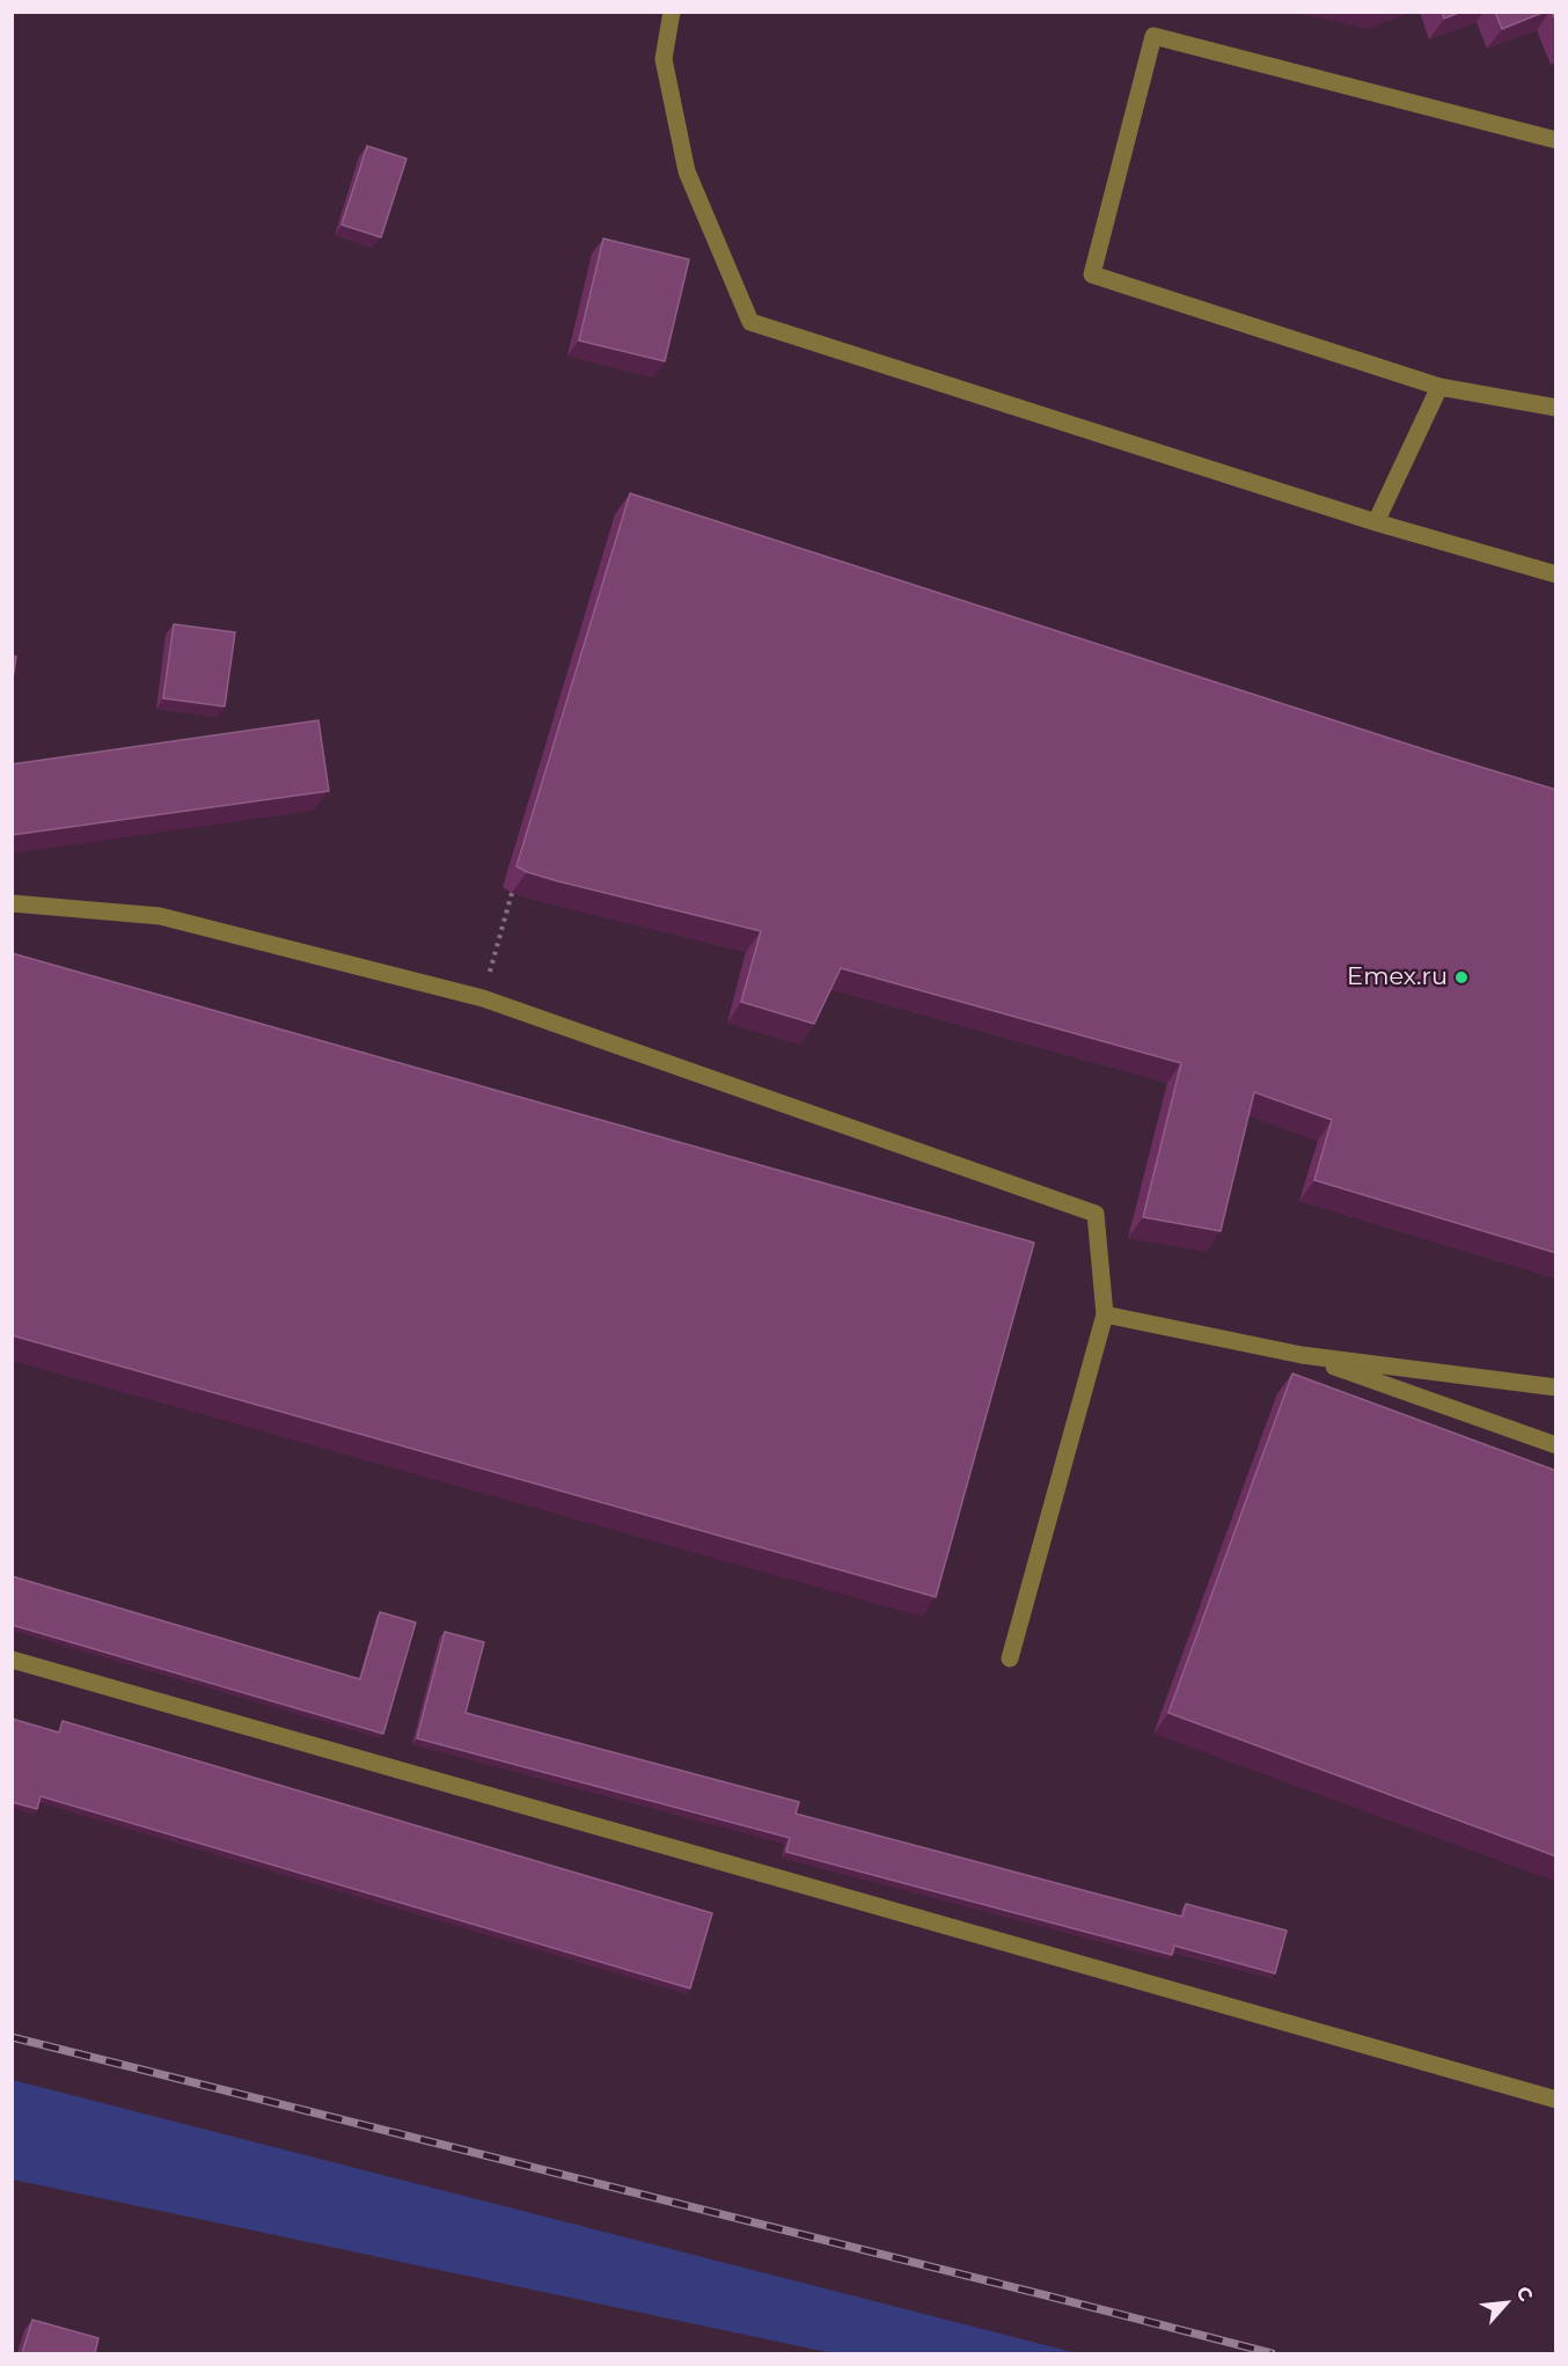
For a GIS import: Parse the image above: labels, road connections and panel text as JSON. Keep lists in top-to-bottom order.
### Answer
{
  "places": ["Emex.ru"],
  "north": "top right"
}
